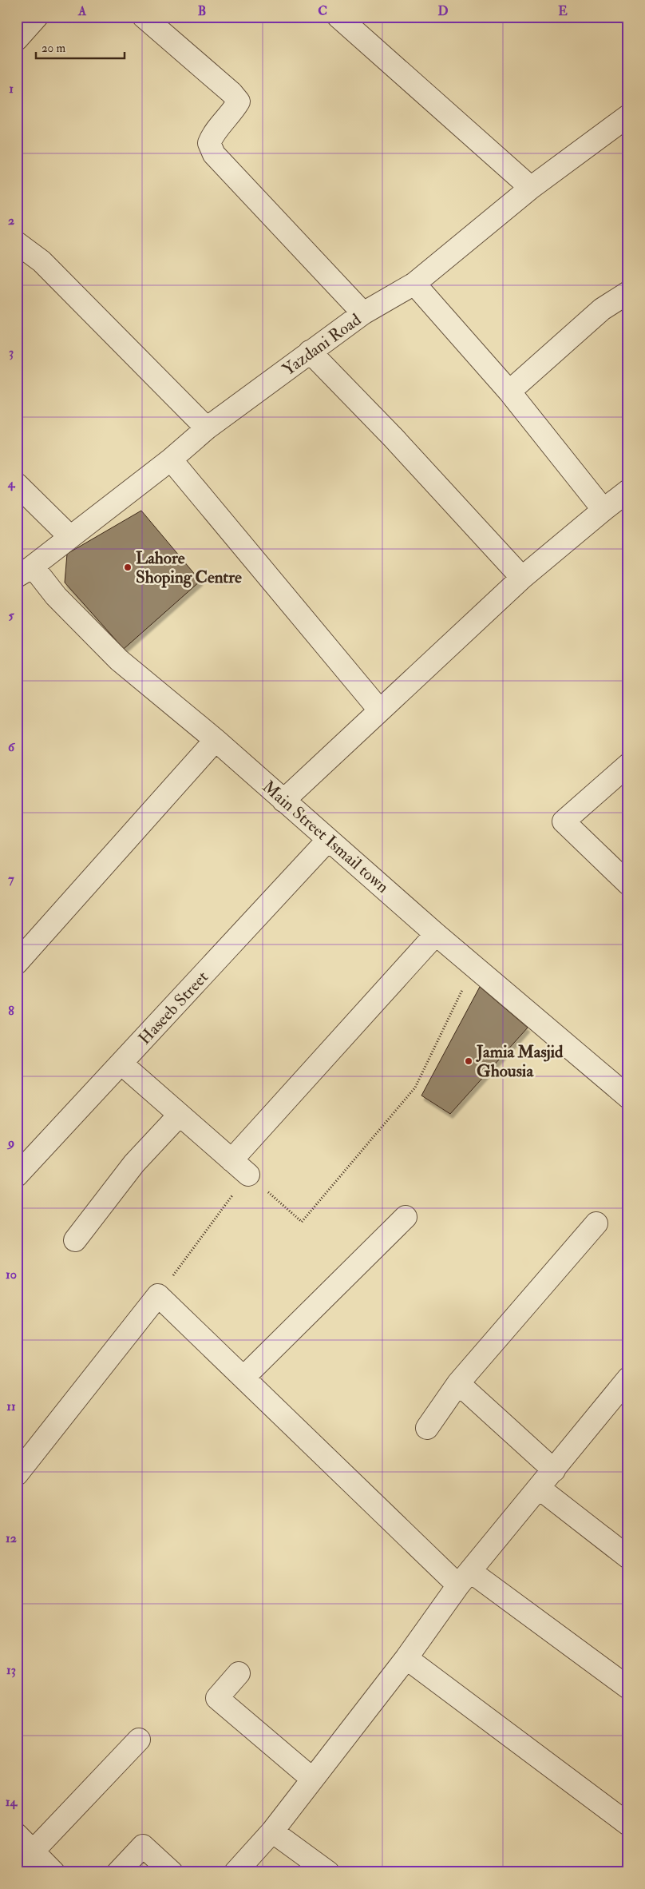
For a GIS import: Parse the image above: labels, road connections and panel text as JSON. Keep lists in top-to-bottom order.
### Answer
{
  "streets": {
    "street": ["Yazdani Road", "Main Street Ismail town", "Haseeb Street"]
  },
  "crossings": [
    ["Yazdani Road", "Main Street Ismail town"],
    ["Main Street Ismail town", "Haseeb Street"]
  ],
  "places": ["Lahore Shoping Centre", "Jamia Masjid Ghousia"],
  "scale_bar": "20 m",
  "grid": {
    "columns": [
      "A",
      "B",
      "C",
      "D",
      "E"
    ],
    "rows": [
      "1",
      "2",
      "3",
      "4",
      "5",
      "6",
      "7",
      "8",
      "9",
      "10",
      "11",
      "12",
      "13",
      "14"
    ]
  }
}
